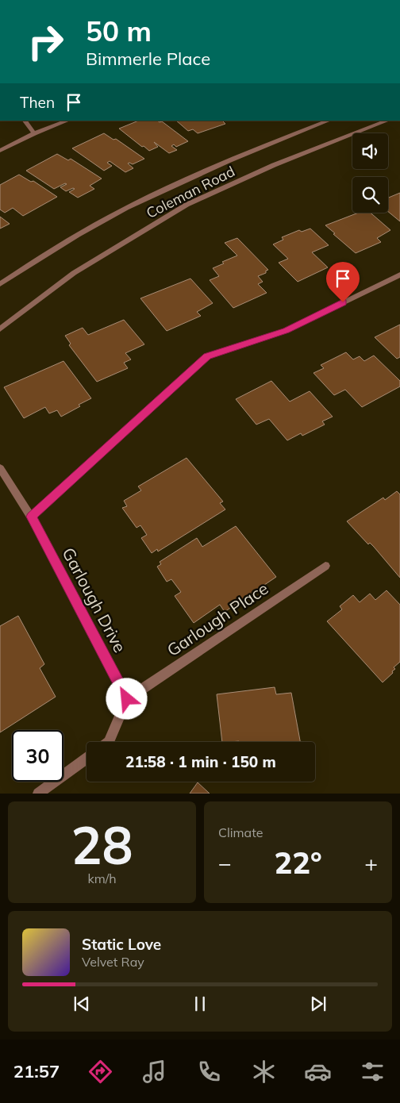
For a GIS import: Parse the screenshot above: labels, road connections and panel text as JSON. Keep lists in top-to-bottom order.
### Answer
{
  "streets": {
    "street": ["Coleman Road", "Garlough Drive", "Garlough Place"]
  },
  "crossings": [
    ["Garlough Drive", "Garlough Place"]
  ],
  "page": {
    "turn": ["50 m", "Bimmerle Place"],
    "then": "Then",
    "limit": "30",
    "trip": "21:58 · 1 min · 150 m",
    "tile": [
      ["28", "km/h"],
      "Climate"
    ],
    "heat": ["−", "22°", "+"],
    "song": ["Static Love", "Velvet Ray"],
    "tabs": "21:57"
  }
}
